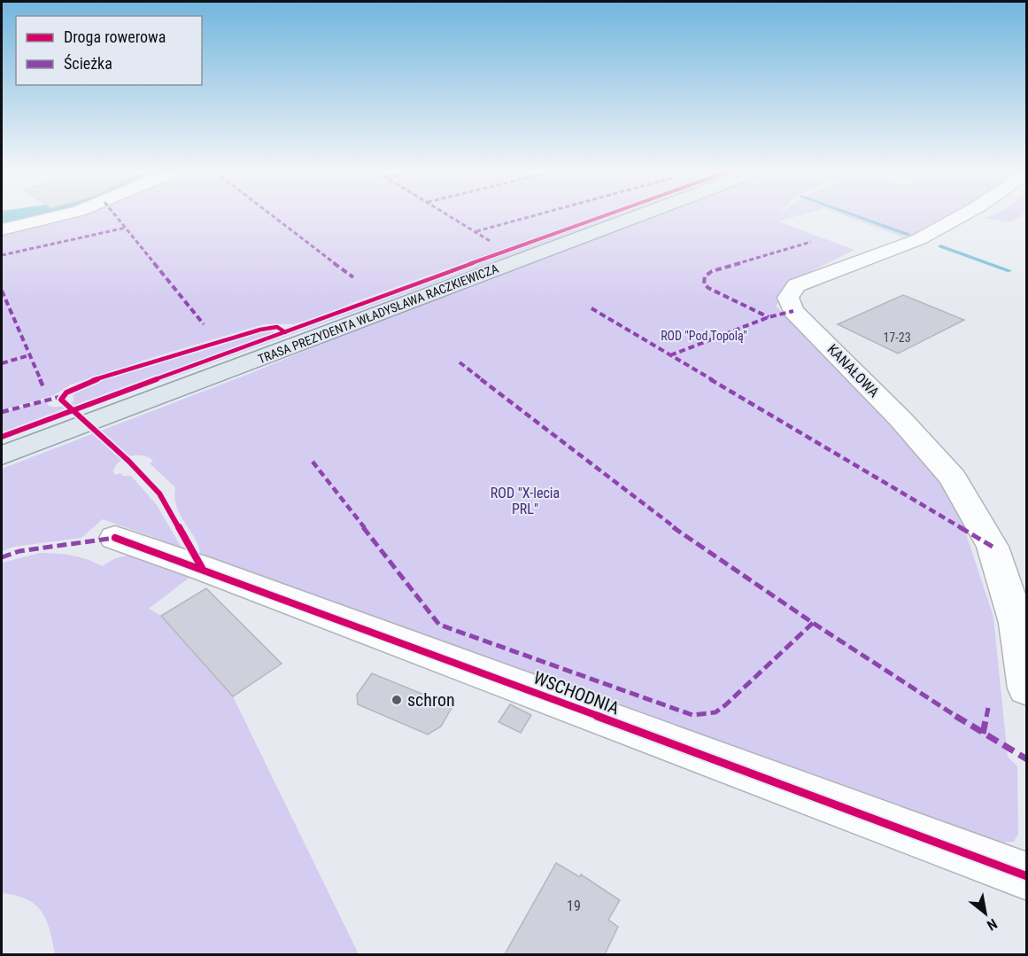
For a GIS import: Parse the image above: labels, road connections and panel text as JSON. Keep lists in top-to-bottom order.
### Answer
{
  "streets": {
    "main road": ["TRASA PREZYDENTA WŁADYSŁAWA RACZKIEWICZA"],
    "street": ["KANAŁOWA", "WSCHODNIA"]
  },
  "parks": ["ROD \"Pod Topolą\"", "ROD \"X-lecia PRL\""],
  "places": ["schron"],
  "house_numbers": ["17-23", "19"],
  "legend": ["Droga rowerowa", "Ścieżka"],
  "north": "bottom right"
}
